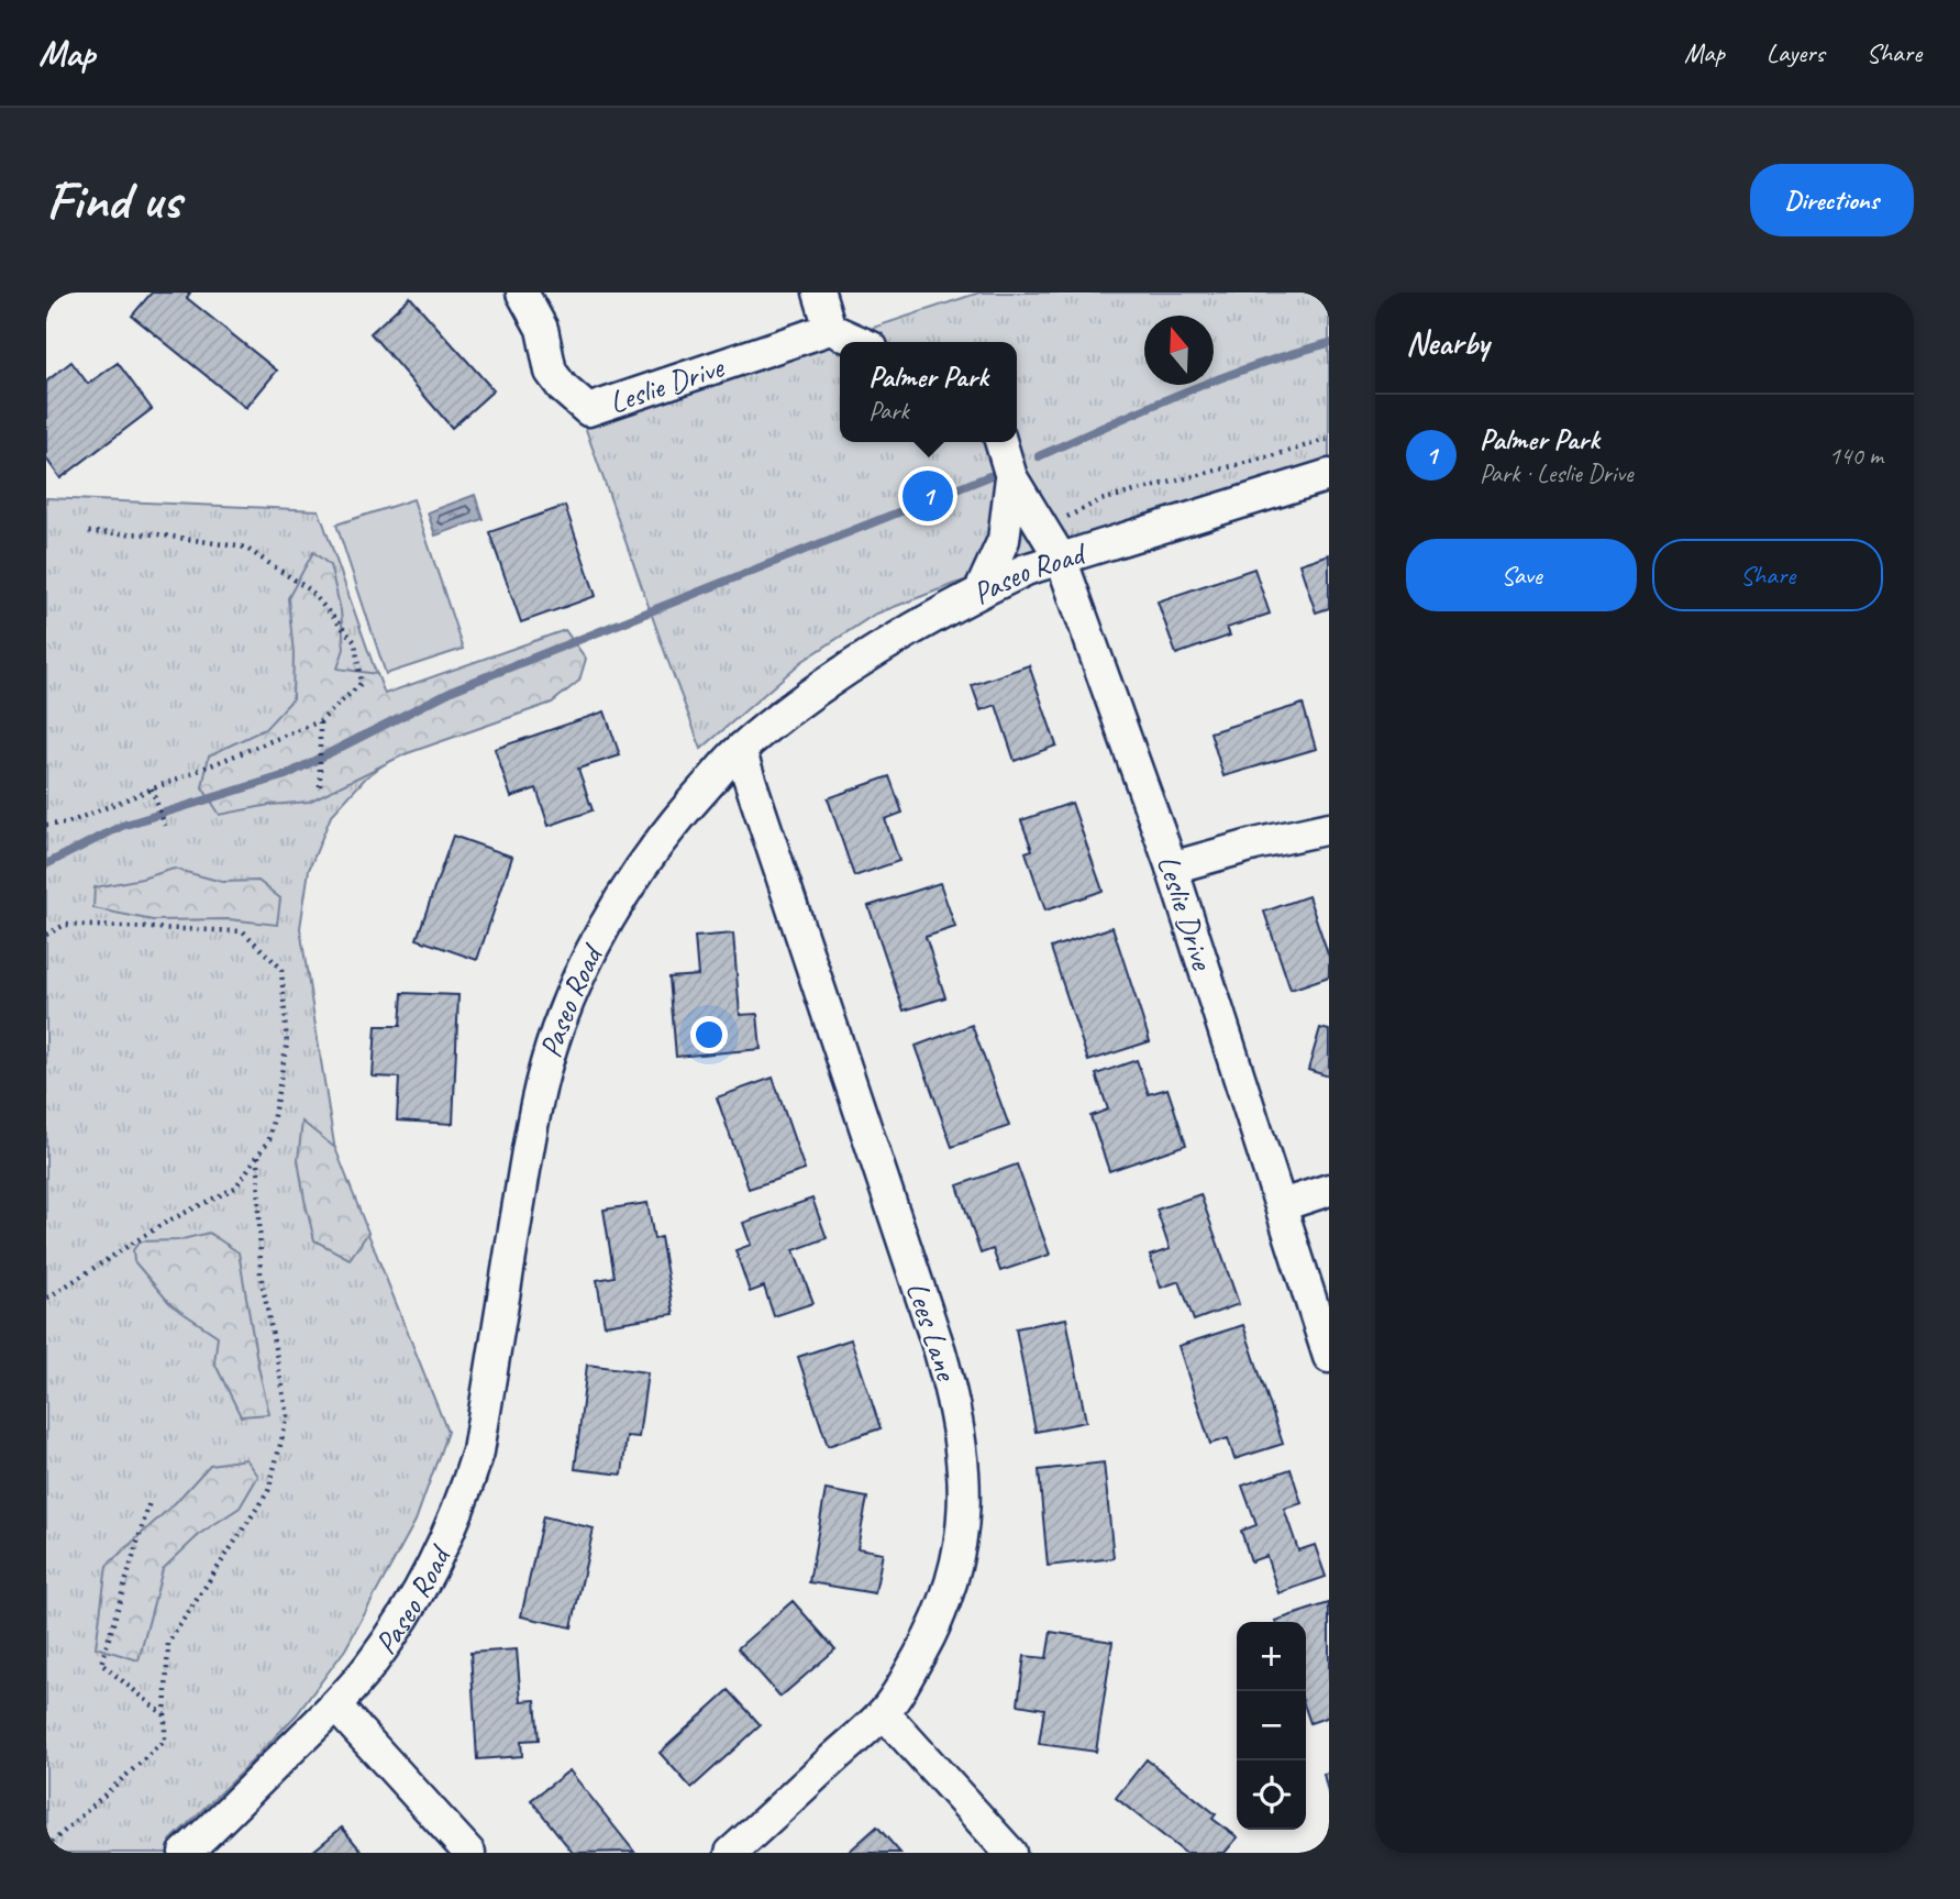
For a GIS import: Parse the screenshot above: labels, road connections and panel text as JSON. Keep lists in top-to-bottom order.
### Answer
{
  "streets": {
    "street": ["Leslie Drive", "Paseo Road", "Lees Lane"]
  },
  "crossings": [
    ["Leslie Drive", "Paseo Road"],
    ["Paseo Road", "Lees Lane"]
  ],
  "north": "top",
  "page": {
    "header": "Map",
    "nav": ["Map", "Layers", "Share"],
    "buttons": [
      "Directions",
      ["Save", "Share"]
    ],
    "title": "Find us",
    "heading": "Nearby",
    "popup": ["Palmer Park", "Park"],
    "list": [
      {
        "mark": "1",
        "name": "Palmer Park",
        "note": "Park · Leslie Drive",
        "value": "140 m"
      }
    ],
    "pins": "1",
    "map_buttons": ["+", "−"]
  }
}
